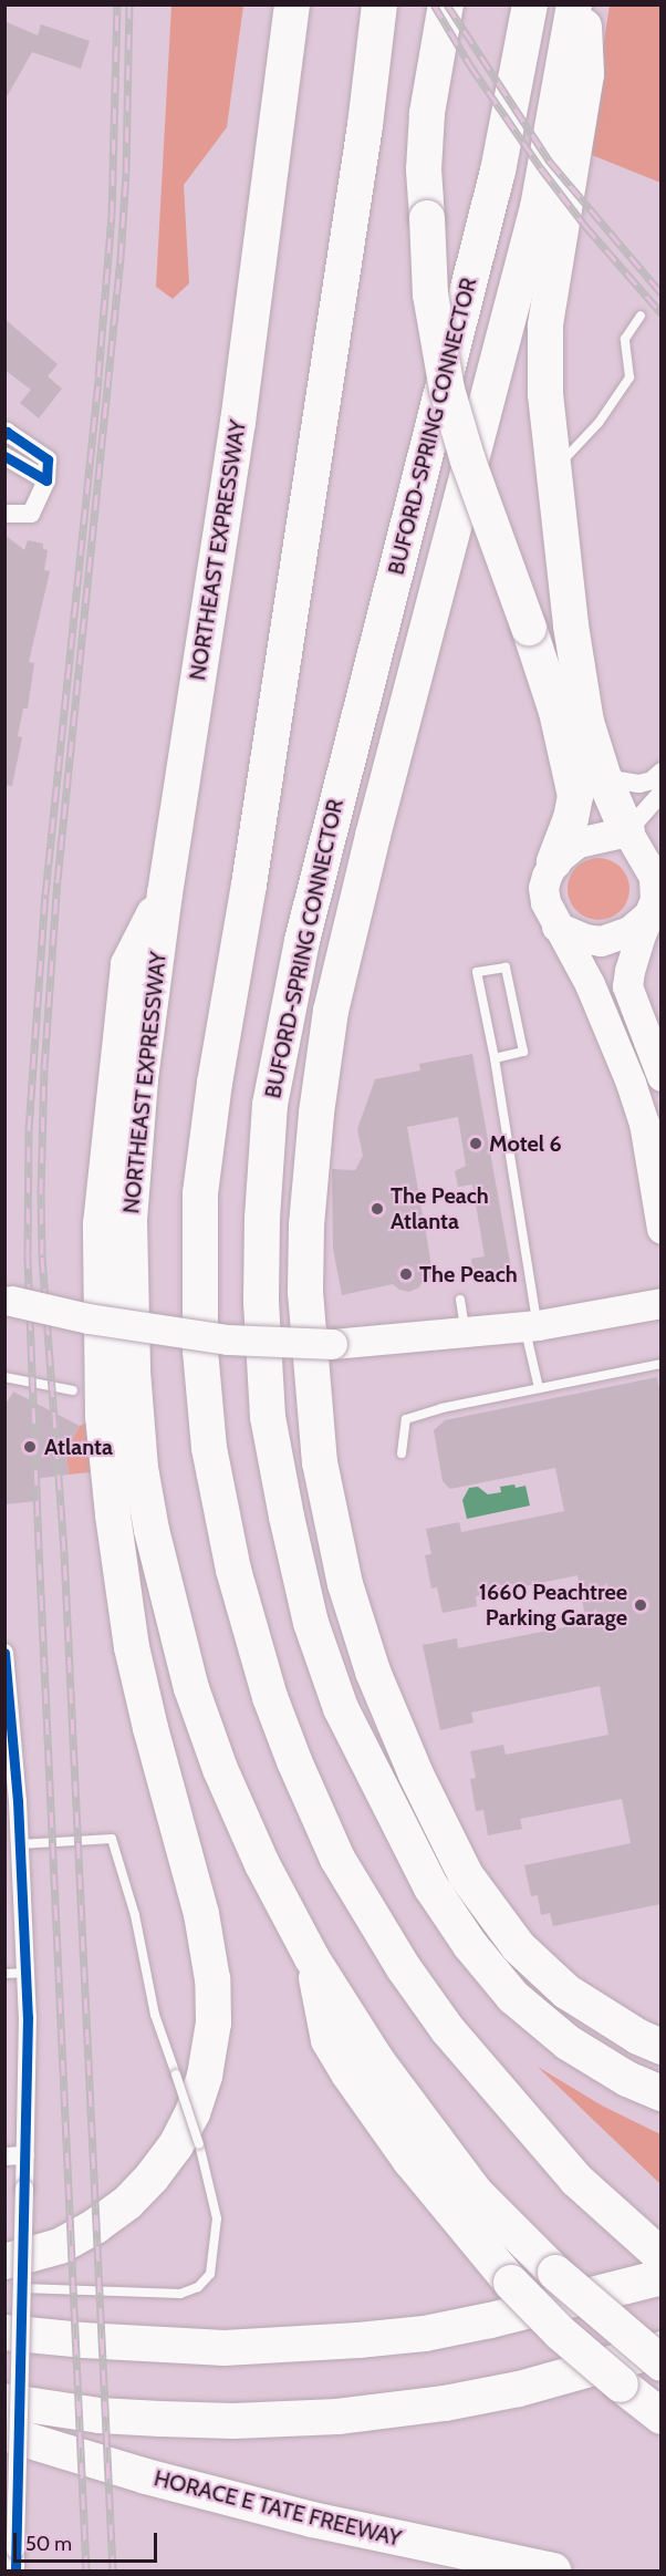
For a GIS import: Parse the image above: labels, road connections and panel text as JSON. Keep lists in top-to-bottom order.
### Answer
{
  "streets": {
    "highway": ["BUFORD-SPRING CONNECTOR", "NORTHEAST EXPRESSWAY", "HORACE E TATE FREEWAY"]
  },
  "places": [
    "Motel 6",
    "The Peach Atlanta",
    "The Peach",
    "Atlanta",
    "1660 Peachtree Parking Garage"
  ],
  "scale_bar": "50 m"
}
